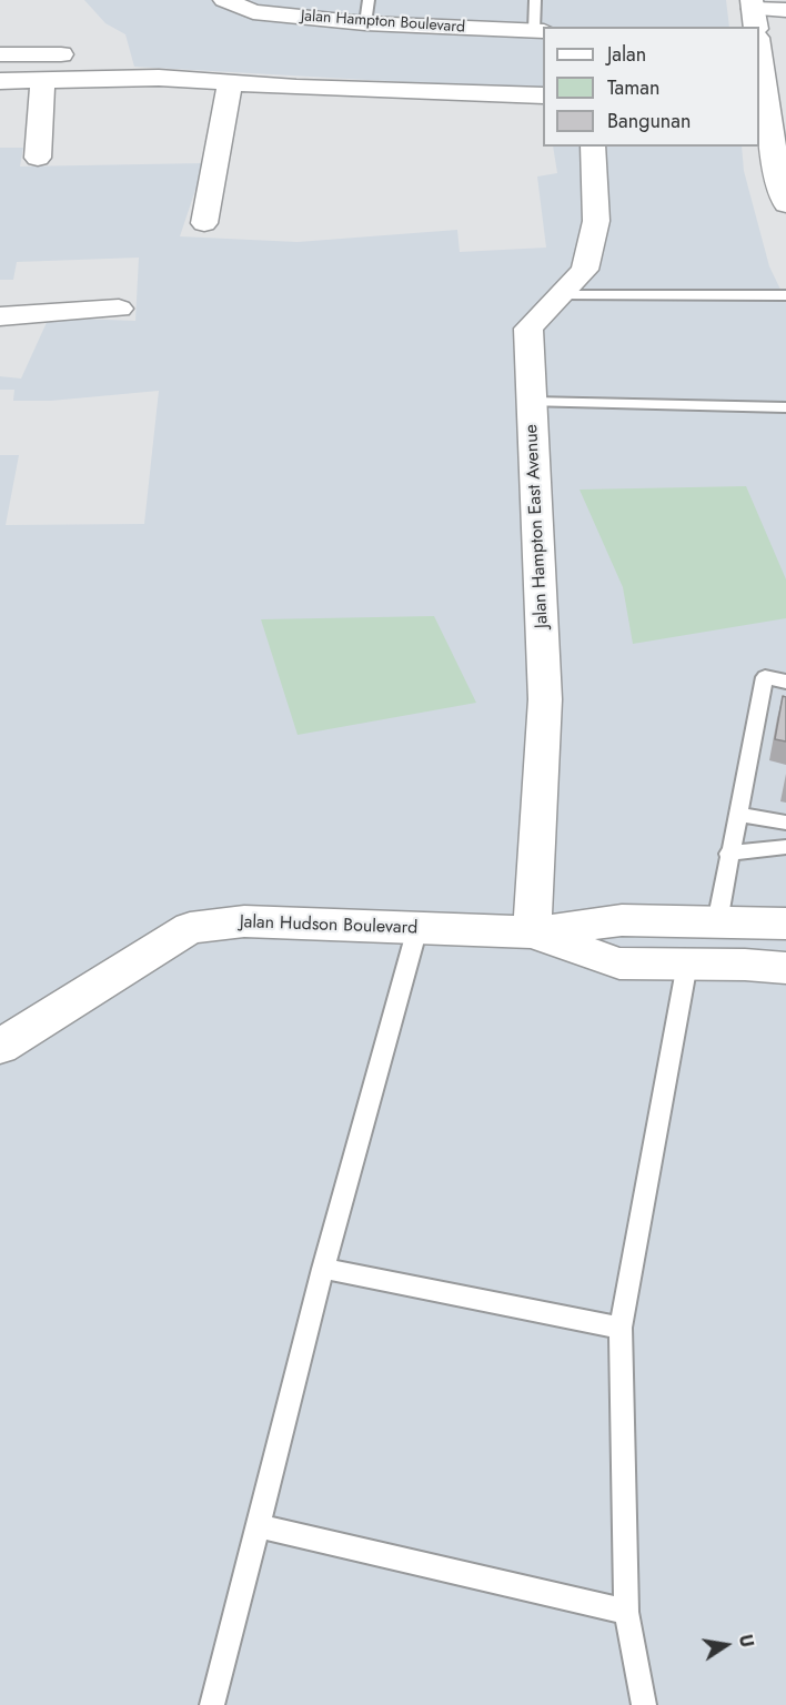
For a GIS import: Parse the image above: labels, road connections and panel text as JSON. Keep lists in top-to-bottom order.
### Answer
{
  "streets": {
    "street": ["Jalan Hampton Boulevard", "Jalan Hampton East Avenue", "Jalan Hudson Boulevard"]
  },
  "crossings": [
    ["Jalan Hampton East Avenue", "Jalan Hudson Boulevard"]
  ],
  "legend": ["Jalan", "Taman", "Bangunan"],
  "north": "right"
}
